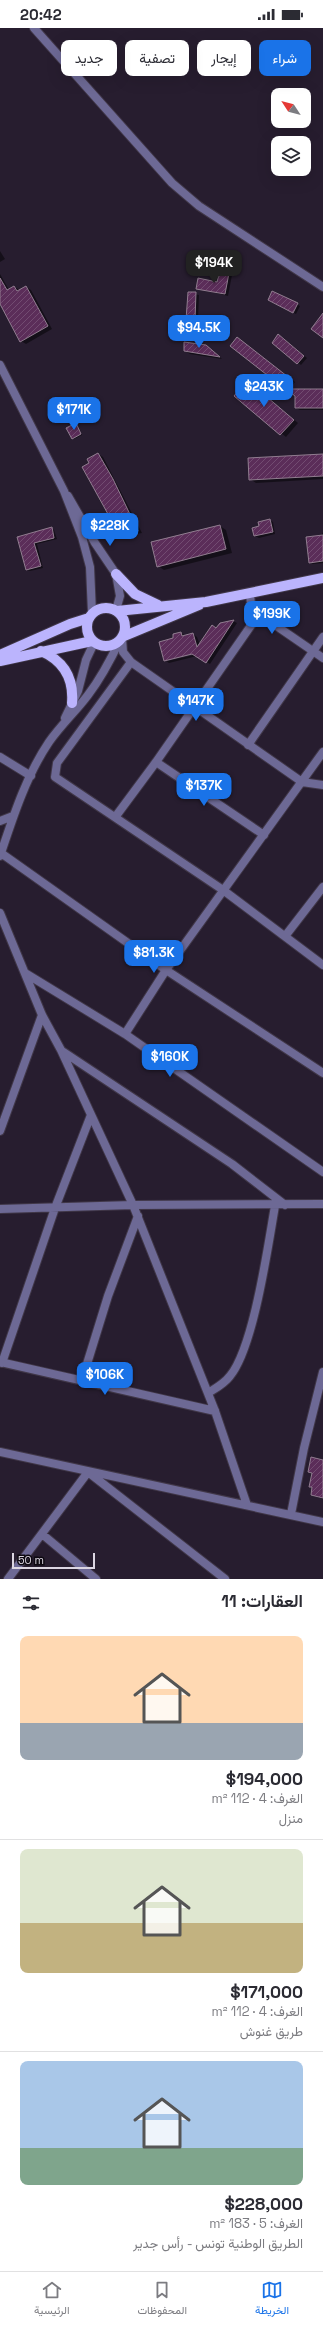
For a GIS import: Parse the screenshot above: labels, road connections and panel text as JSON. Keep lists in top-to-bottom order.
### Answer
{
  "scale_bar": "50 m",
  "north": "top left",
  "page": {
    "status": "20:42",
    "chip": [
      "شراء",
      "إيجار",
      "تصفية",
      "جديد"
    ],
    "price": [
      "$194K",
      "$94.5K",
      "$243K",
      "$171K",
      "$228K",
      "$199K",
      "$147K",
      "$137K",
      "$81.3K",
      "$160K",
      "$106K"
    ],
    "scale": "50 m",
    "heading": "العقارات: 11",
    "list": [
      {
        "name": "$194,000",
        "note": "الغرف: 4 · 112 m² · منزل"
      },
      {
        "name": "$171,000",
        "note": "الغرف: 4 · 112 m² · طريق غنوش"
      },
      {
        "name": "$228,000",
        "note": "الغرف: 5 · 183 m² · الطريق الوطنية تونس - رأس جدير"
      }
    ],
    "tabs": ["الخريطة", "المحفوظات", "الرئيسية"]
  }
}
